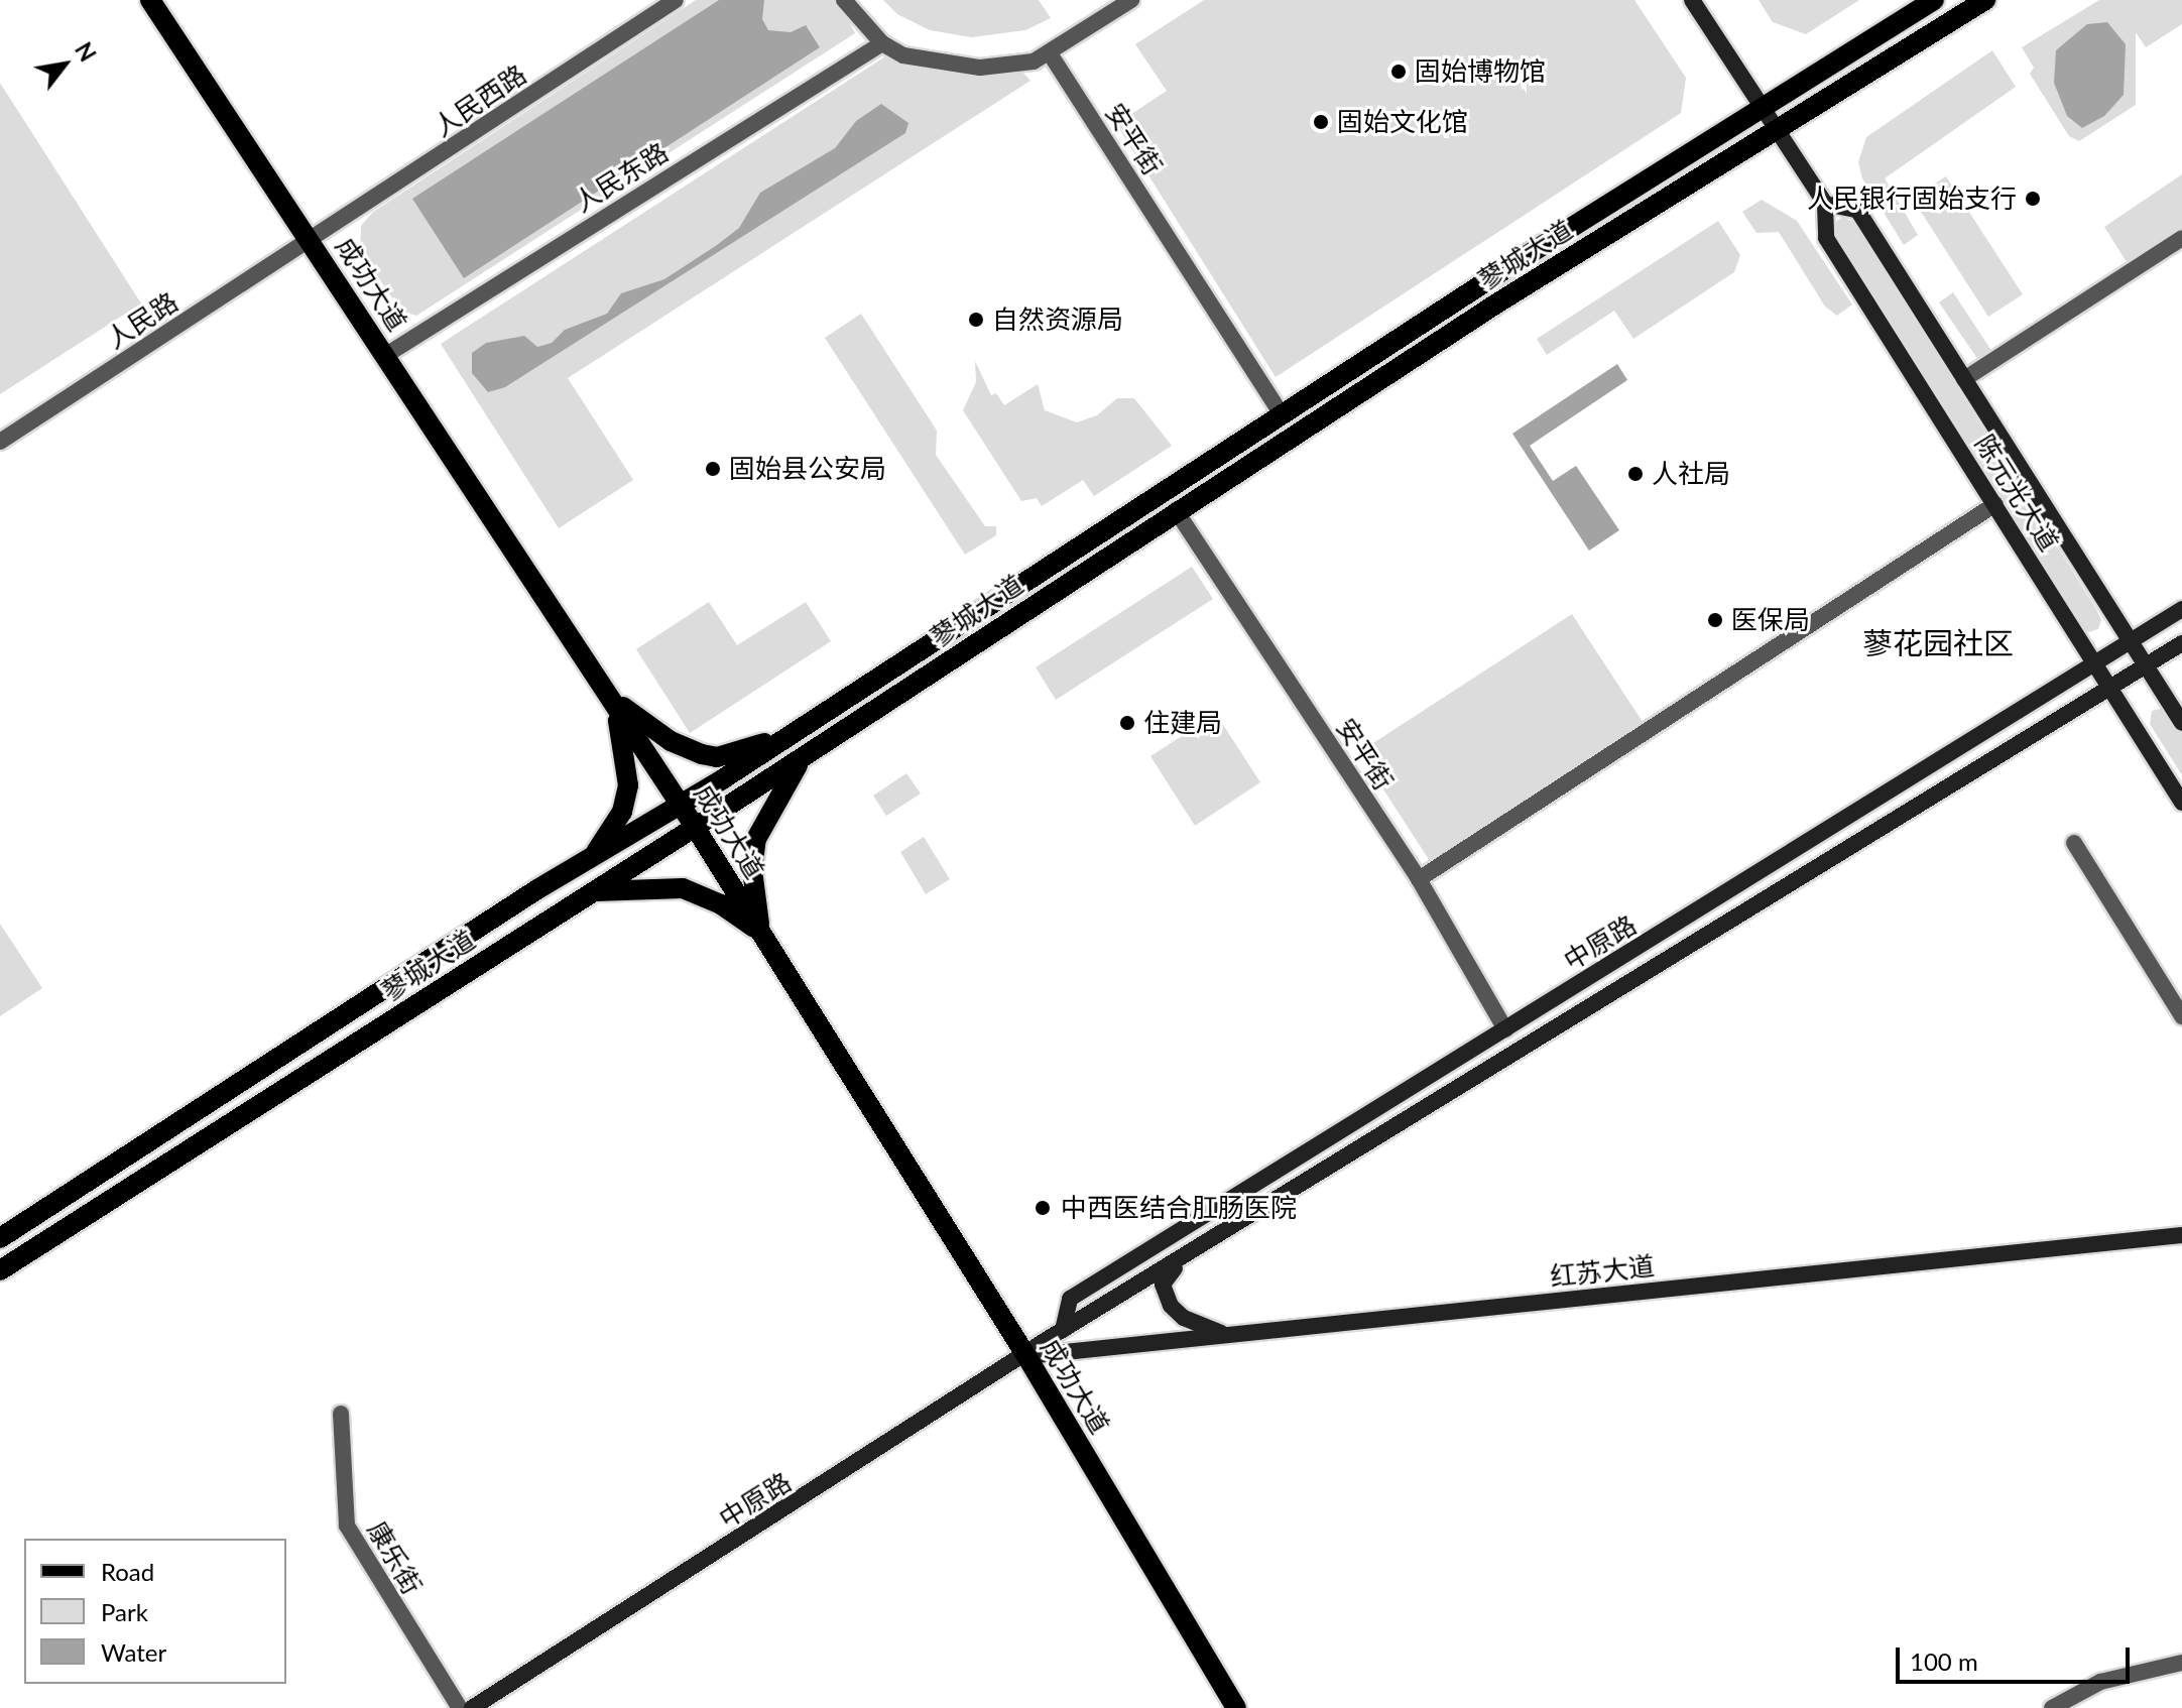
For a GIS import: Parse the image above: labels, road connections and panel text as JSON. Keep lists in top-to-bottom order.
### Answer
{
  "streets": {
    "main road": [
      "蓼城大道",
      "成功大道",
      "陈元光大道",
      "中原路",
      "红苏大道"
    ],
    "street": [
      "人民西路",
      "安平街",
      "人民东路",
      "人民路",
      "康乐街"
    ]
  },
  "crossings": [
    ["人民西路", "成功大道"],
    ["人民西路", "人民路"],
    ["安平街", "蓼城大道"],
    ["安平街", "中原路"],
    ["人民东路", "成功大道"],
    ["蓼城大道", "成功大道"],
    ["蓼城大道", "陈元光大道"],
    ["成功大道", "人民路"],
    ["成功大道", "中原路"],
    ["成功大道", "红苏大道"],
    ["陈元光大道", "中原路"],
    ["中原路", "红苏大道"]
  ],
  "districts": ["蓼花园社区"],
  "places": [
    "固始博物馆",
    "固始文化馆",
    "人民银行固始支行",
    "自然资源局",
    "固始县公安局",
    "人社局",
    "医保局",
    "住建局",
    "中西医结合肛肠医院"
  ],
  "legend": ["Road", "Park", "Water"],
  "scale_bar": "100 m",
  "north": "top right"
}
